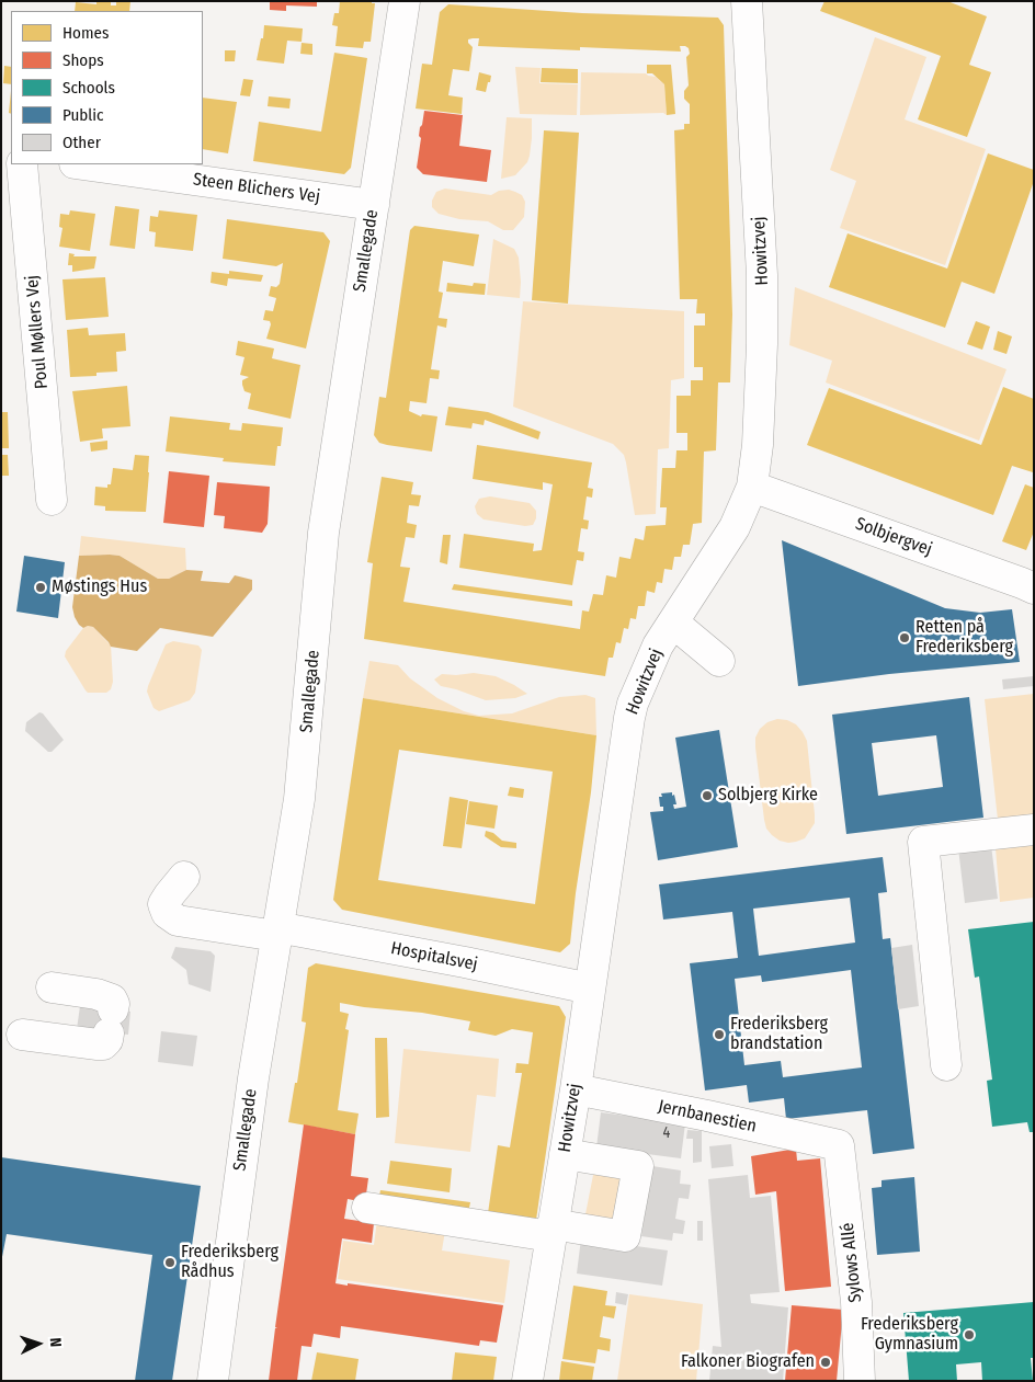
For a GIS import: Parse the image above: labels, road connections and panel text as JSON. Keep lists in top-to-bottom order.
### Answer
{
  "streets": {
    "street": [
      "Steen Blichers Vej",
      "Smallegade",
      "Howitzvej",
      "Poul Møllers Vej",
      "Solbjergvej",
      "Hospitalsvej",
      "Jernbanestien",
      "Sylows Allé"
    ]
  },
  "crossings": [
    ["Steen Blichers Vej", "Smallegade"],
    ["Smallegade", "Hospitalsvej"],
    ["Howitzvej", "Solbjergvej"],
    ["Howitzvej", "Hospitalsvej"],
    ["Howitzvej", "Jernbanestien"],
    ["Jernbanestien", "Sylows Allé"]
  ],
  "places": [
    "Møstings Hus",
    "Retten på Frederiksberg",
    "Solbjerg Kirke",
    "Frederiksberg brandstation",
    "Frederiksberg Rådhus",
    "Frederiksberg Gymnasium",
    "Falkoner Biografen"
  ],
  "house_numbers": ["4"],
  "legend": [
    "Homes",
    "Shops",
    "Schools",
    "Public",
    "Other"
  ],
  "north": "right"
}
